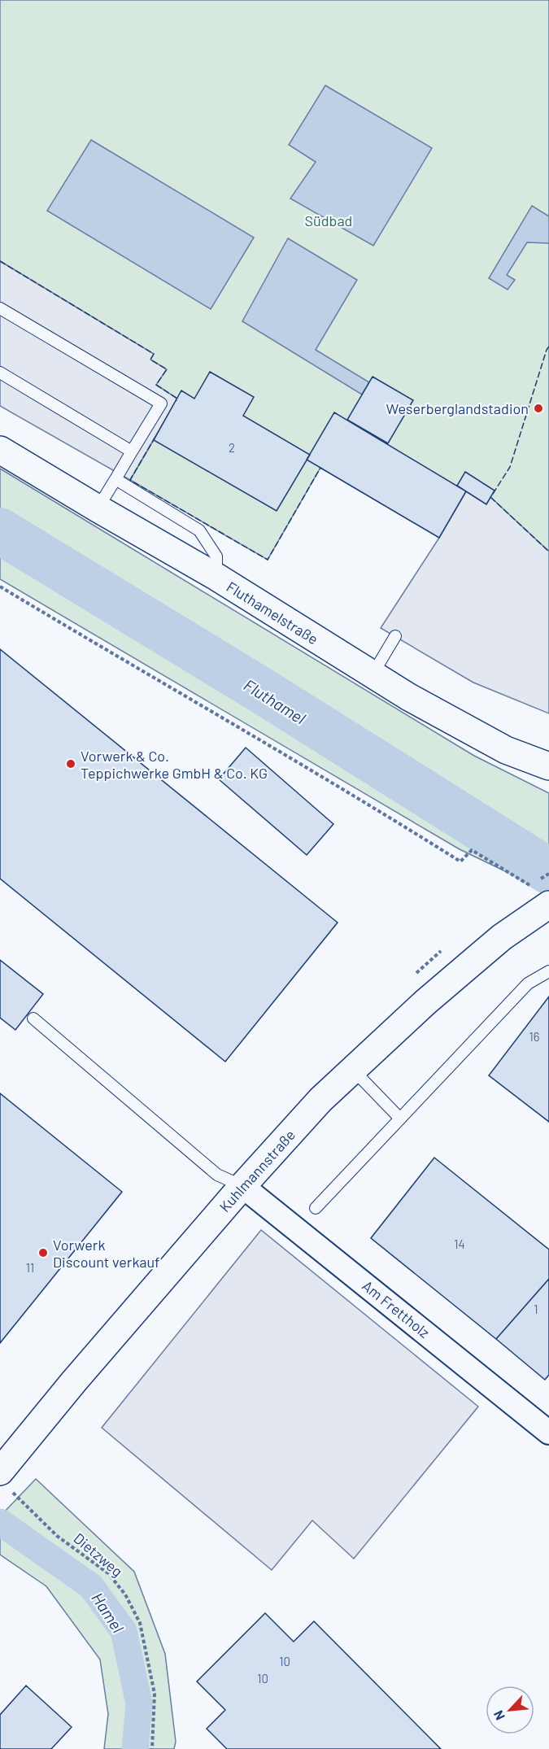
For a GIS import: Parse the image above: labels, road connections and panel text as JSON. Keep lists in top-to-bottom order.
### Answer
{
  "streets": {
    "main road": ["Fluthamelstraße", "Kuhlmannstraße"],
    "street": ["Am Frettholz"],
    "path": ["Dietzweg"]
  },
  "crossings": [
    ["Kuhlmannstraße", "Am Frettholz"],
    ["Kuhlmannstraße", "Dietzweg"]
  ],
  "water": ["Fluthamel", "Hamel"],
  "parks": ["Südbad"],
  "places": ["Weserberglandstadion", "Vorwerk & Co. Teppichwerke GmbH & Co. KG", "Vorwerk Discount verkauf"],
  "house_numbers": [
    "2",
    "16",
    "14",
    "11",
    "1",
    "10",
    "10"
  ],
  "north": "bottom left"
}
